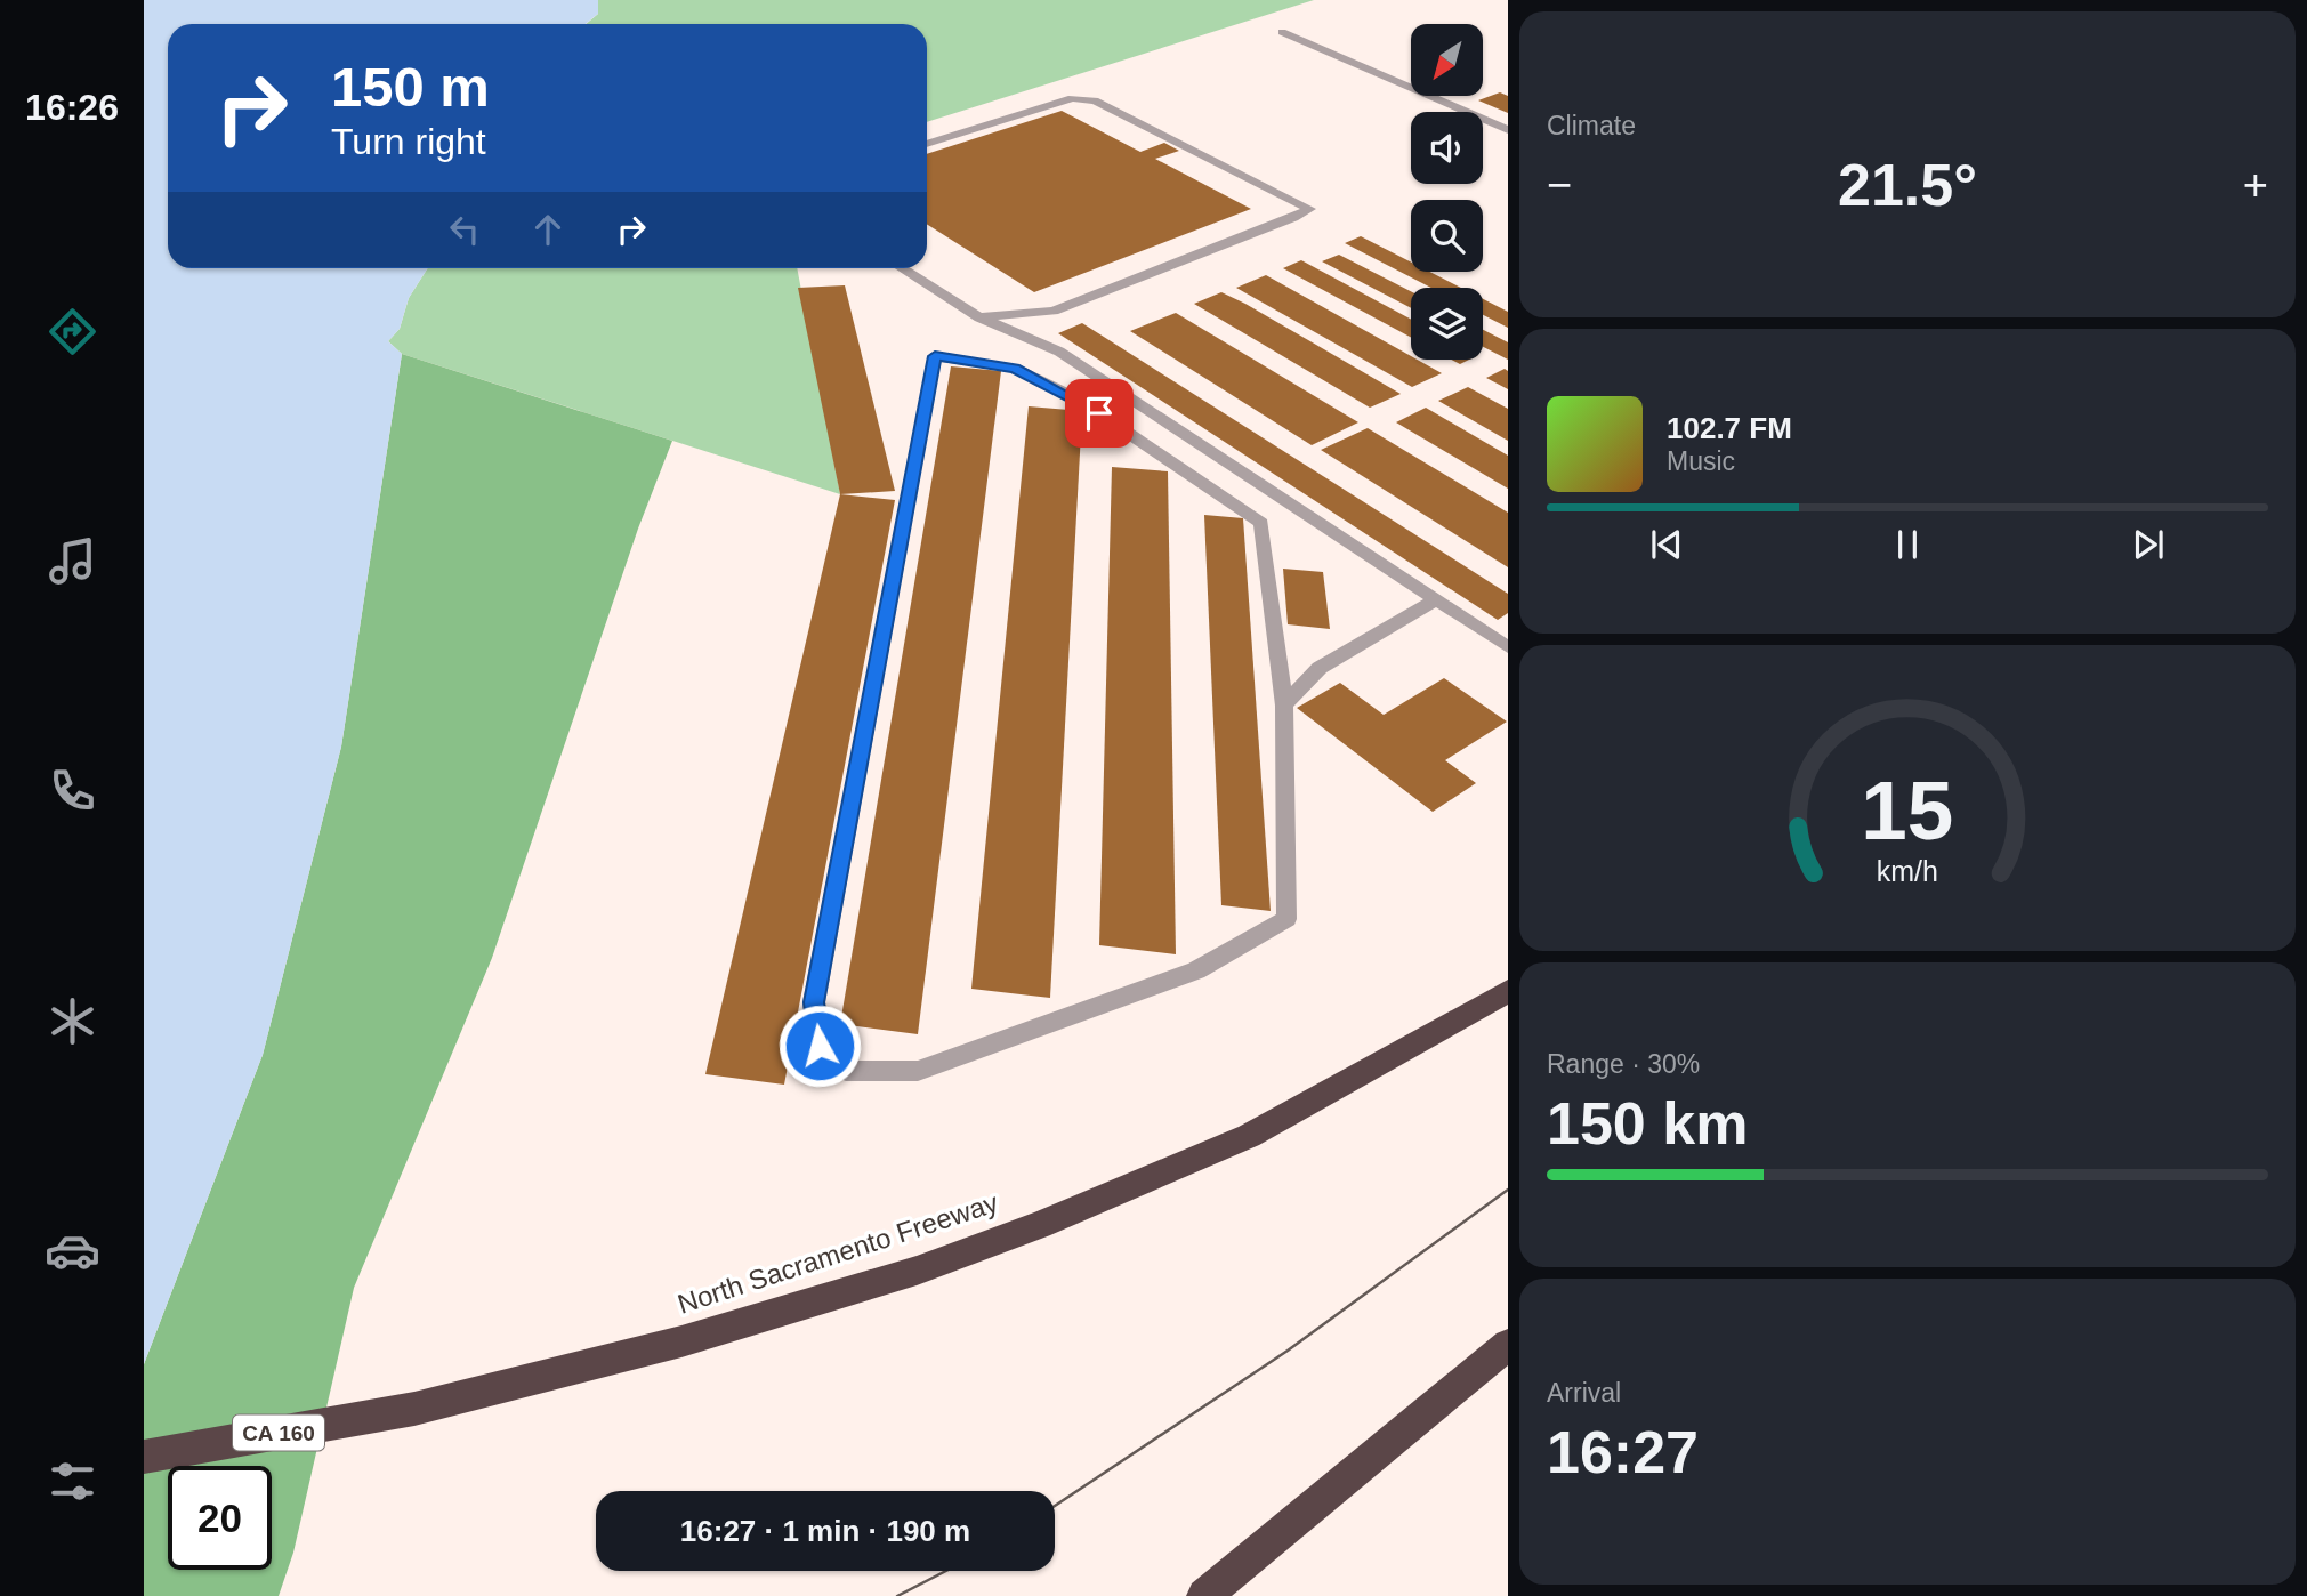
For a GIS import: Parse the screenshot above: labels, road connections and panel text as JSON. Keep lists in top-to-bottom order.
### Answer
{
  "streets": {
    "highway": ["North Sacramento Freeway", "CA 160"]
  },
  "north": "bottom left",
  "page": {
    "tabs": "16:26",
    "tile": [
      "Climate",
      ["Range · 30%", "150 km"],
      ["Arrival", "16:27"]
    ],
    "turn": ["150 m", "Turn right"],
    "heat": ["−", "21.5°", "+"],
    "song": ["102.7 FM", "Music"],
    "limit": "20",
    "trip": "16:27 · 1 min · 190 m",
    "gauge": ["15", "km/h"]
  }
}
